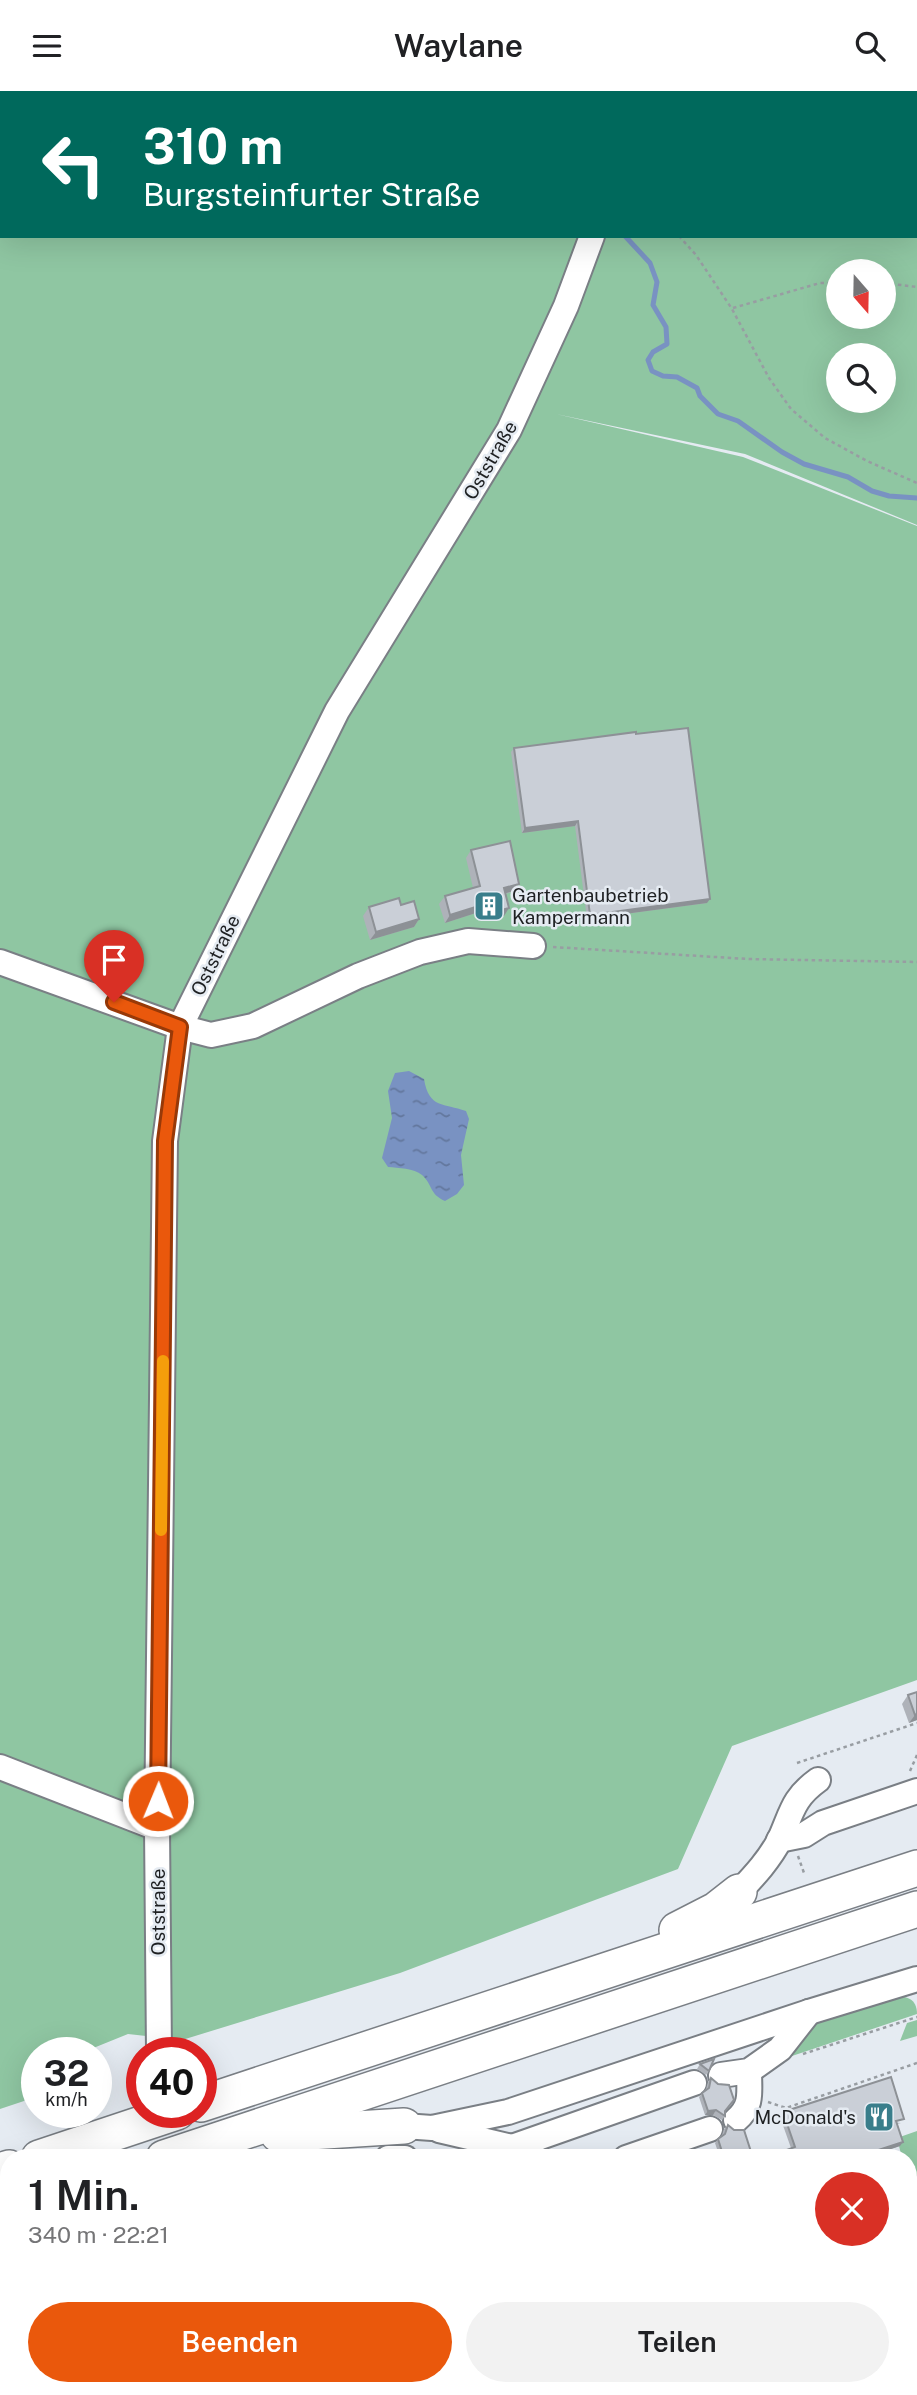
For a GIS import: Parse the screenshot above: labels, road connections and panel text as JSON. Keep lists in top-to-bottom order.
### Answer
{
  "streets": {
    "street": ["Oststraße"]
  },
  "places": {
    "building": ["Gartenbaubetrieb Kampermann"],
    "restaurant": ["McDonald's"]
  },
  "north": "bottom",
  "page": {
    "header": "Waylane",
    "turn": ["310 m", "Burgsteinfurter Straße"],
    "speed": "32 km/h",
    "limit": "40",
    "heading": ["1 Min.", "340 m · 22:21"],
    "buttons": ["Beenden", "Teilen"]
  }
}
